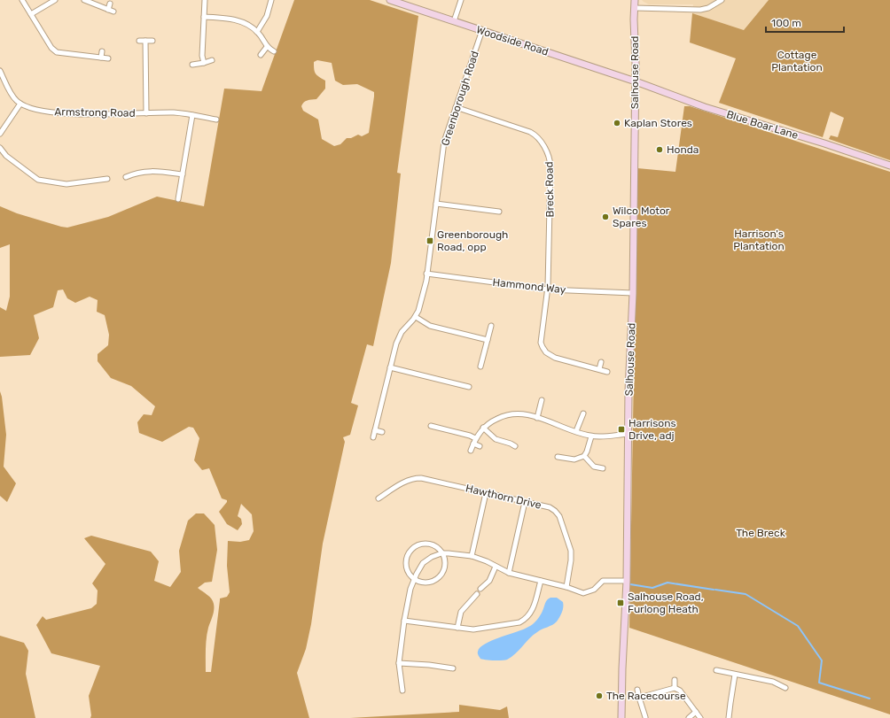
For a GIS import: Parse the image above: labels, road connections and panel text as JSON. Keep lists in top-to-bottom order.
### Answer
{
  "streets": {
    "street": [
      "Woodside Road",
      "Salhouse Road",
      "Greenborough Road",
      "Armstrong Road",
      "Blue Boar Lane",
      "Breck Road",
      "Hammond Way",
      "Hawthorn Drive"
    ]
  },
  "crossings": [
    ["Woodside Road", "Salhouse Road"],
    ["Woodside Road", "Greenborough Road"],
    ["Woodside Road", "Blue Boar Lane"],
    ["Salhouse Road", "Blue Boar Lane"],
    ["Salhouse Road", "Hammond Way"],
    ["Greenborough Road", "Breck Road"],
    ["Greenborough Road", "Hammond Way"],
    ["Breck Road", "Hammond Way"]
  ],
  "parks": ["Cottage Plantation", "Harrison's Plantation", "The Breck"],
  "places": {
    "other": [
      "Kaplan Stores",
      "Honda",
      "Wilco Motor Spares",
      "The Racecourse"
    ],
    "transit": ["Greenborough Road, opp", "Harrisons Drive, adj", "Salhouse Road, Furlong Heath"]
  },
  "scale_bar": "100 m"
}
